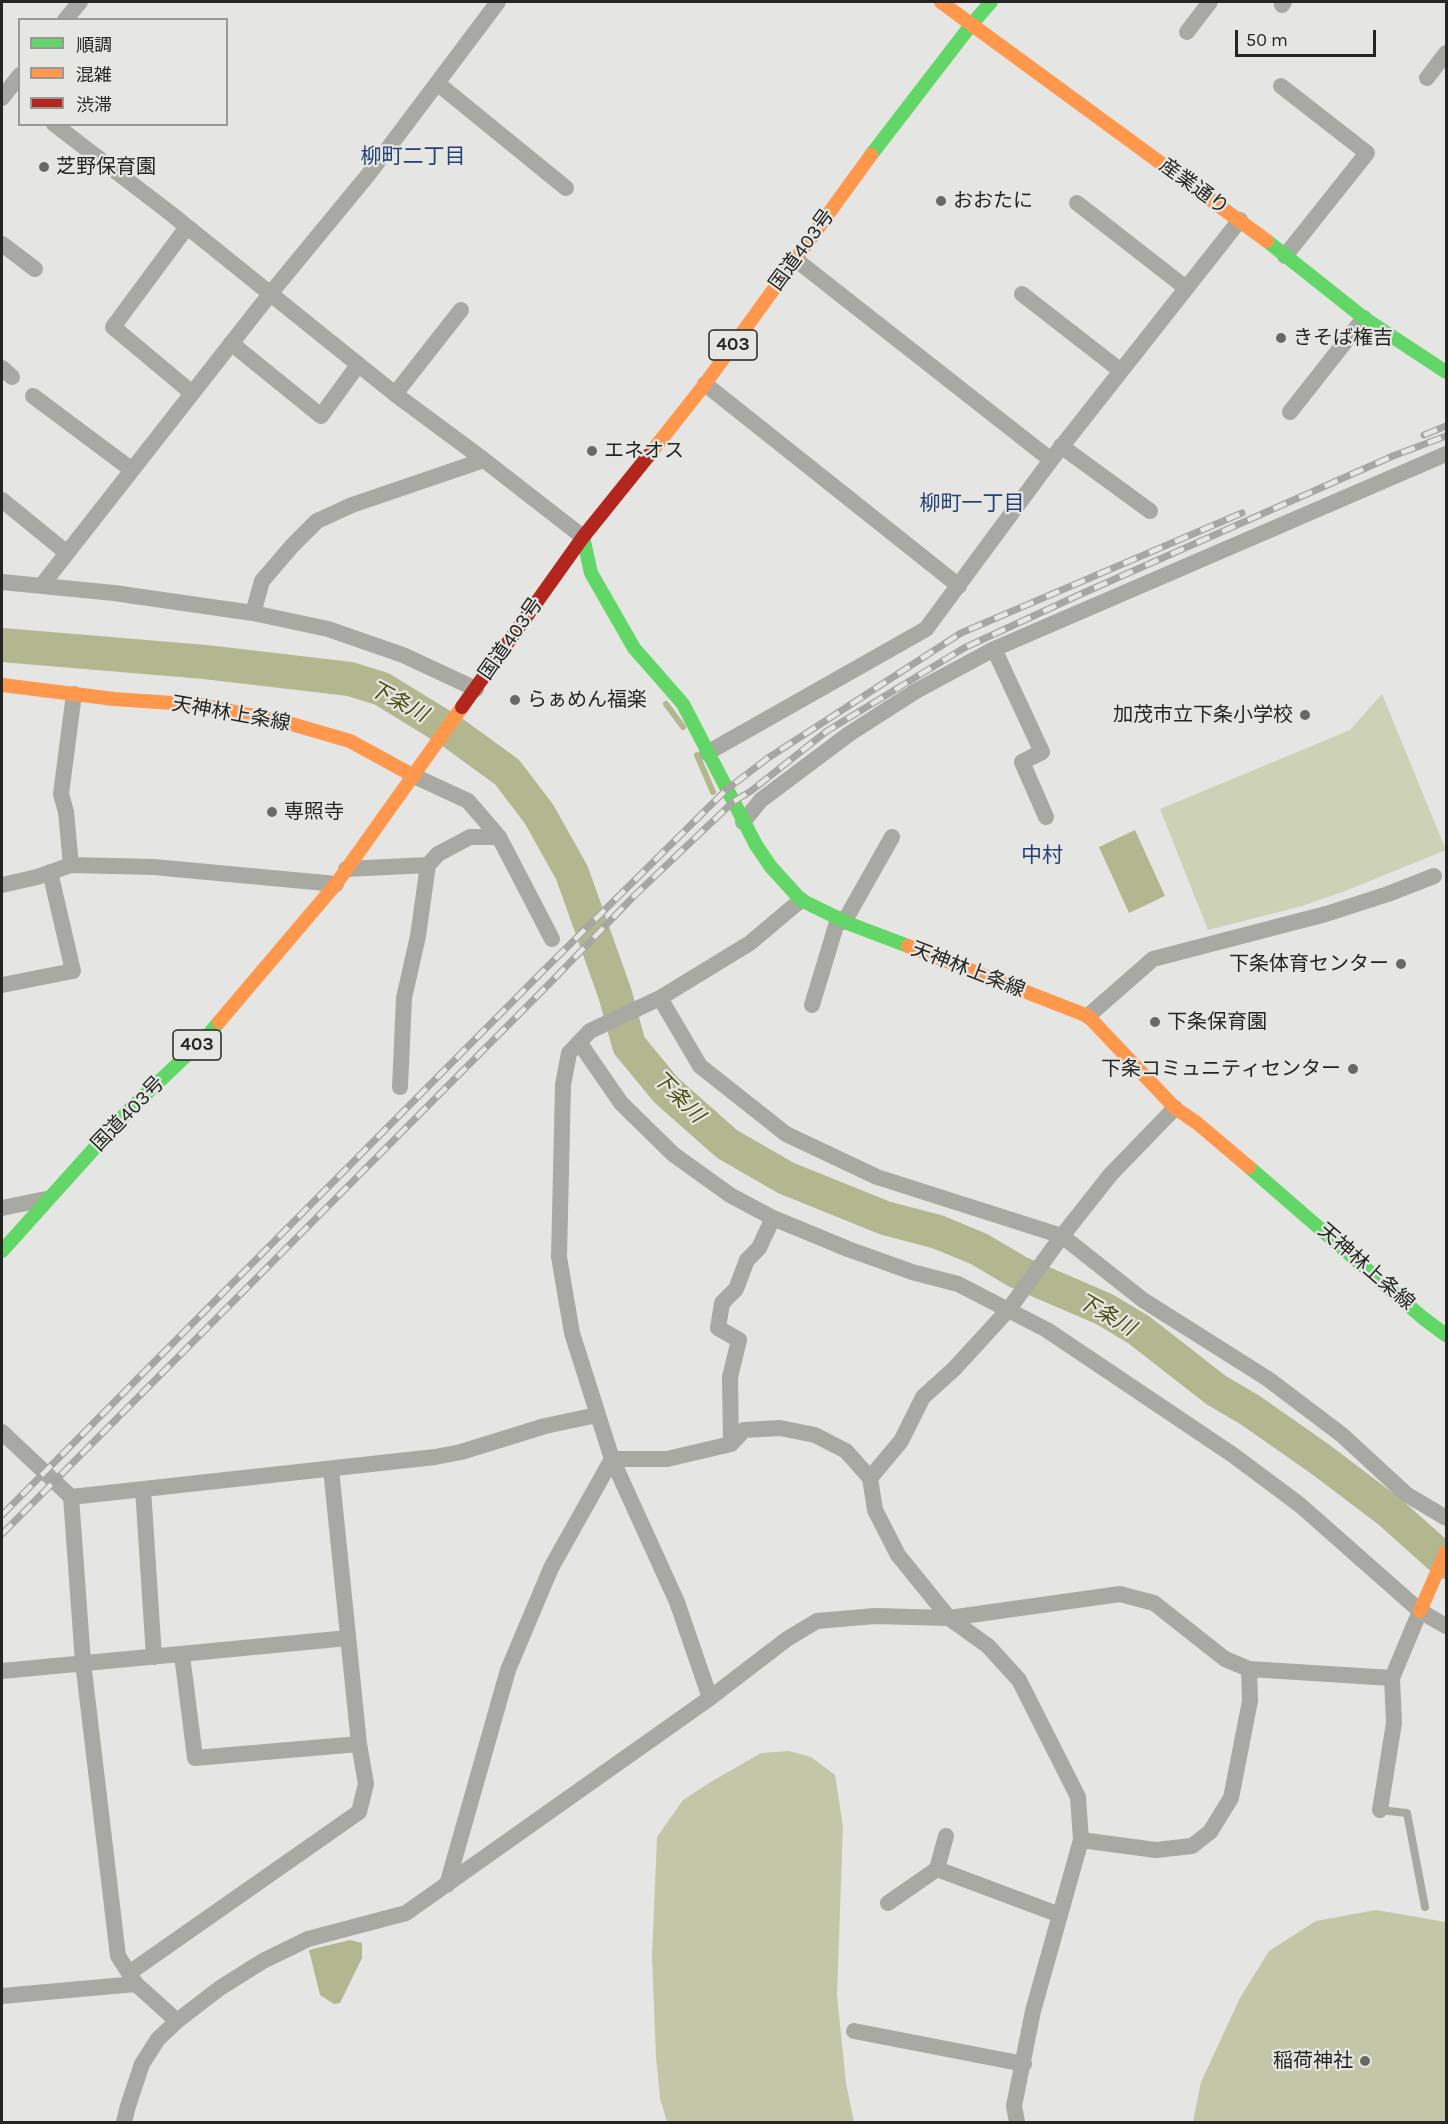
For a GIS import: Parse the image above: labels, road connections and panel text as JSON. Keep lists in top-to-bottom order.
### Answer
{
  "streets": {
    "main road": [
      "産業通り",
      "国道403号",
      "403",
      "天神林上条線"
    ]
  },
  "crossings": [
    ["産業通り", "国道403号"],
    ["国道403号", "天神林上条線"]
  ],
  "districts": ["柳町二丁目", "柳町一丁目", "中村"],
  "water": ["下条川"],
  "places": [
    "芝野保育園",
    "おおたに",
    "きそば権吉",
    "エネオス",
    "らぁめん福楽",
    "加茂市立下条小学校",
    "専照寺",
    "下条体育センター",
    "下条保育園",
    "下条コミュニティセンター",
    "稲荷神社"
  ],
  "legend": ["順調", "混雑", "渋滞"],
  "scale_bar": "50 m"
}
